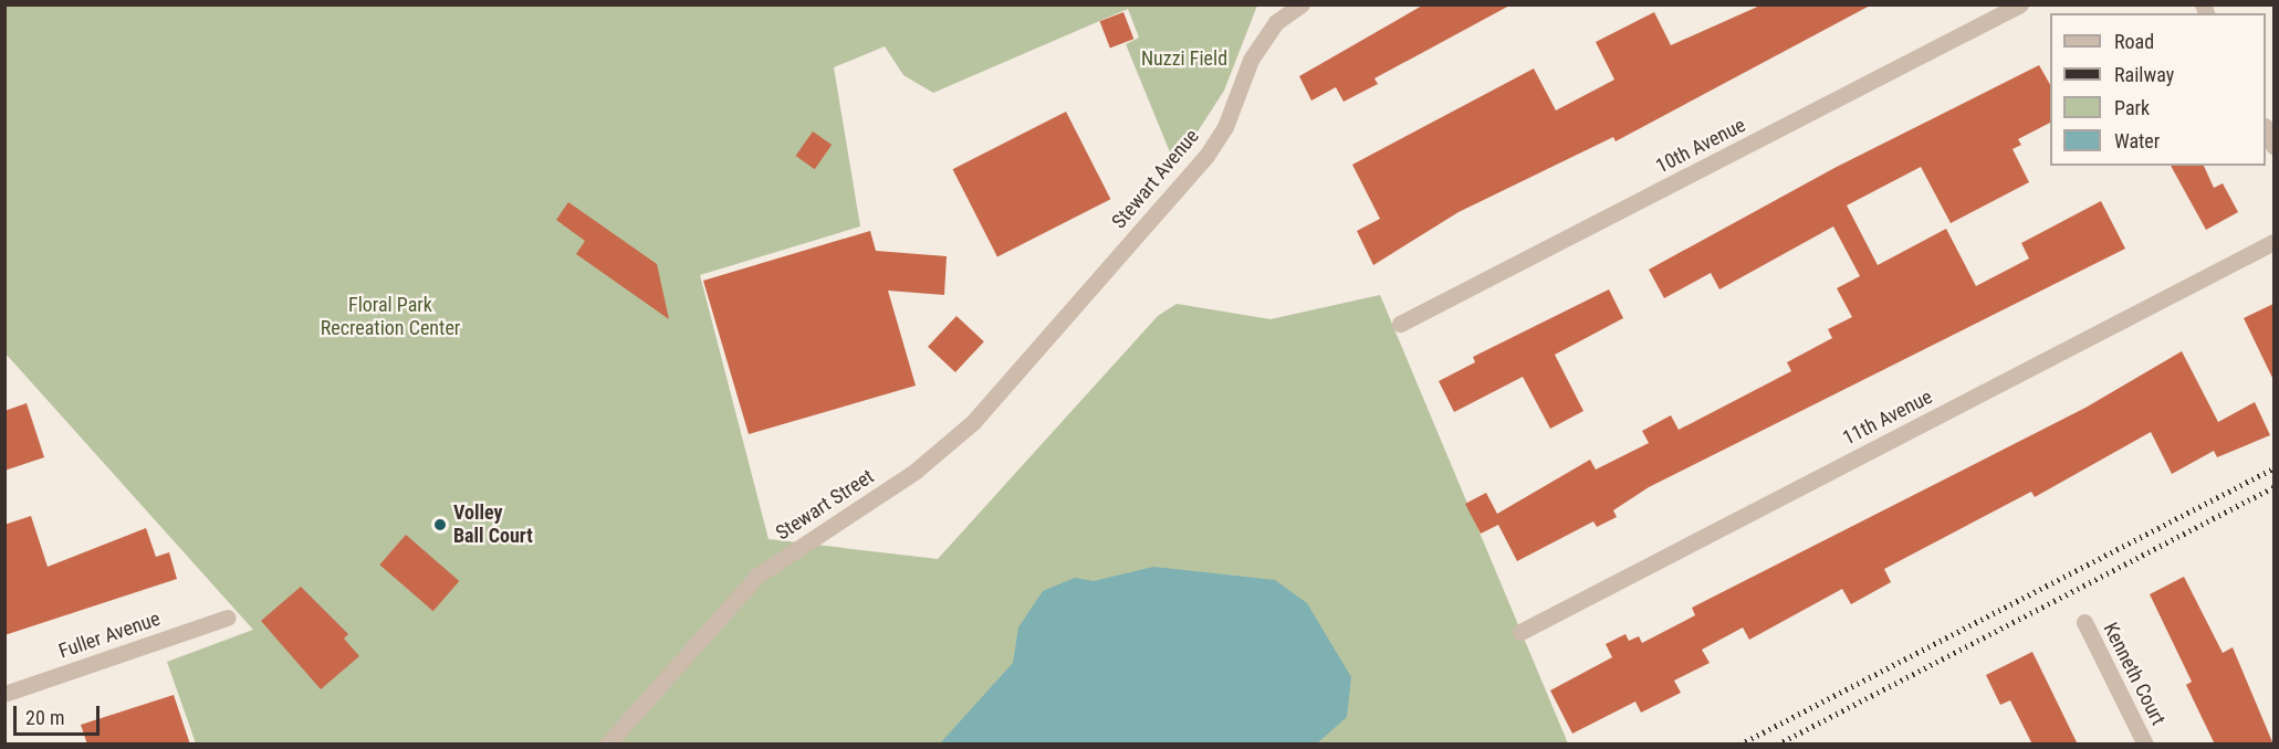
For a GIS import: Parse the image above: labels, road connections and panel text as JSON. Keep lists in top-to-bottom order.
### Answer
{
  "streets": {
    "street": [
      "10th Avenue",
      "Stewart Avenue",
      "11th Avenue",
      "Stewart Street",
      "Fuller Avenue",
      "Kenneth Court"
    ]
  },
  "crossings": [
    ["Stewart Avenue", "Stewart Street"]
  ],
  "parks": ["Nuzzi Field", "Floral Park Recreation Center"],
  "places": ["Volley Ball Court"],
  "legend": [
    "Road",
    "Railway",
    "Park",
    "Water"
  ],
  "scale_bar": "20 m"
}
